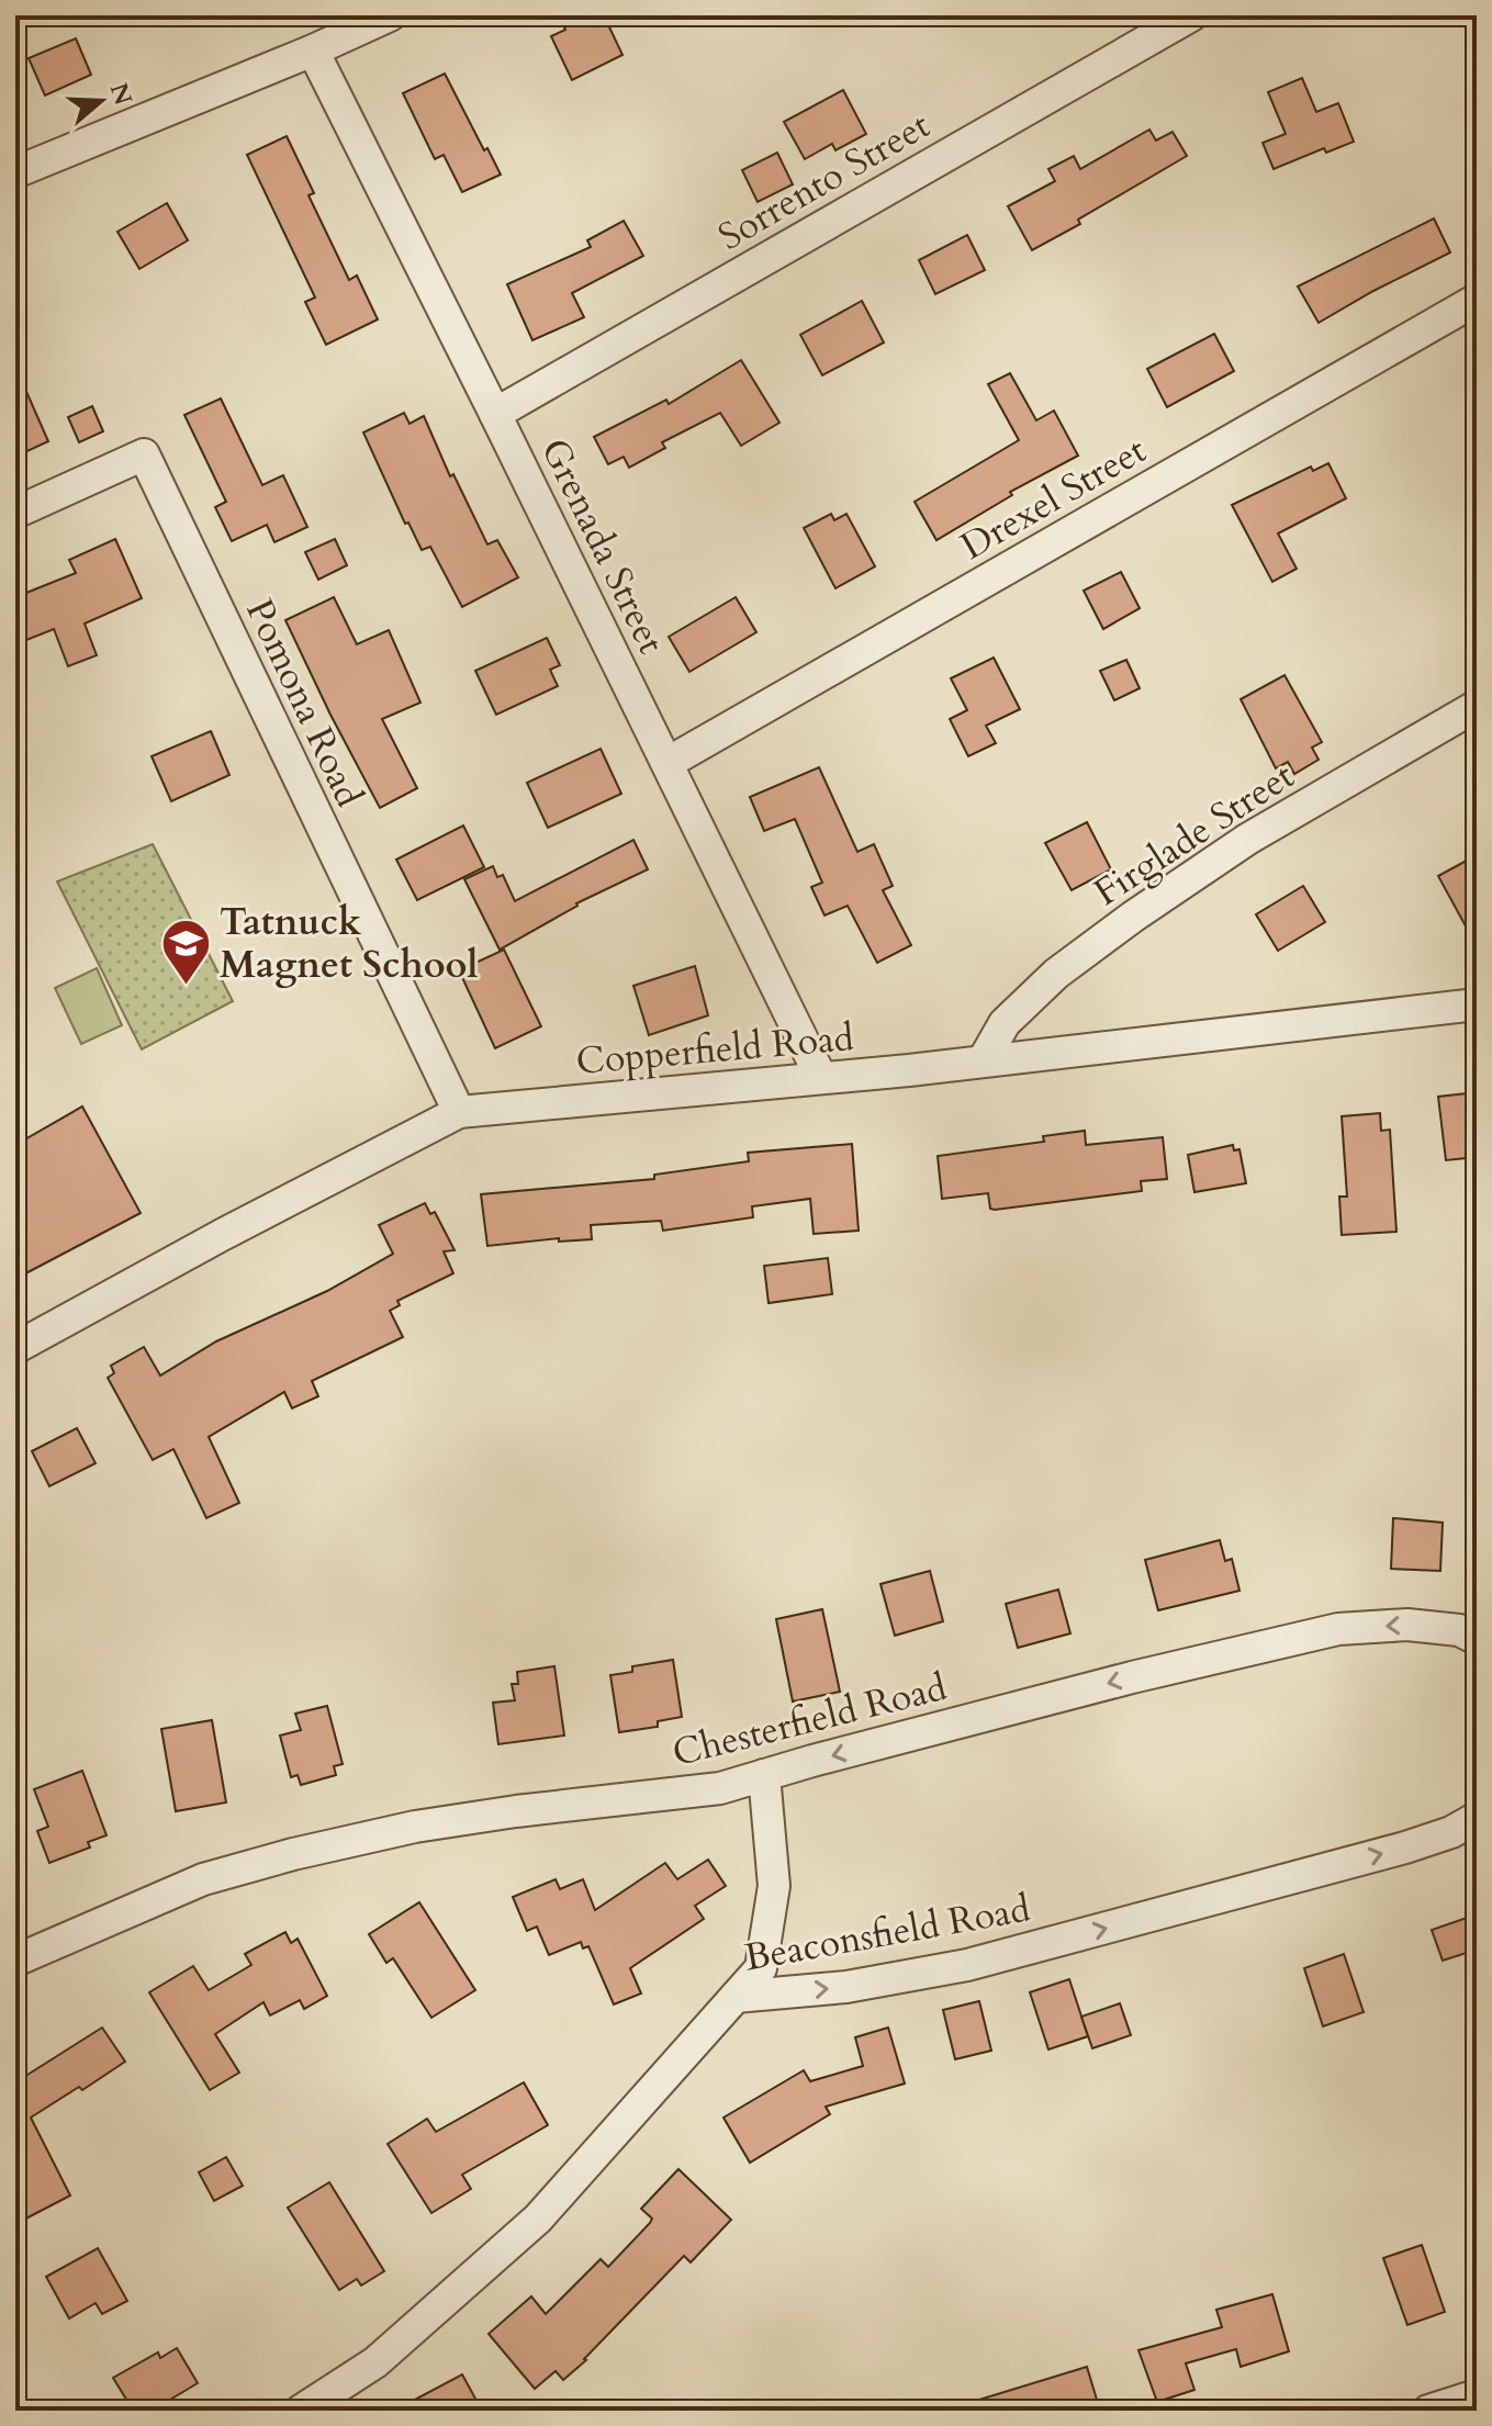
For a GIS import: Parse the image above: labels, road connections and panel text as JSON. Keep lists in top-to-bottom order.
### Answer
{
  "streets": {
    "street": [
      "Sorrento Street",
      "Drexel Street",
      "Grenada Street",
      "Pomona Road",
      "Firglade Street",
      "Copperfield Road",
      "Chesterfield Road",
      "Beaconsfield Road"
    ]
  },
  "crossings": [
    ["Sorrento Street", "Grenada Street"],
    ["Drexel Street", "Grenada Street"],
    ["Grenada Street", "Copperfield Road"],
    ["Pomona Road", "Copperfield Road"],
    ["Firglade Street", "Copperfield Road"]
  ],
  "one_way": ["Chesterfield Road", "Beaconsfield Road"],
  "places": {
    "school or university": ["Tatnuck Magnet School"]
  },
  "north": "right"
}
